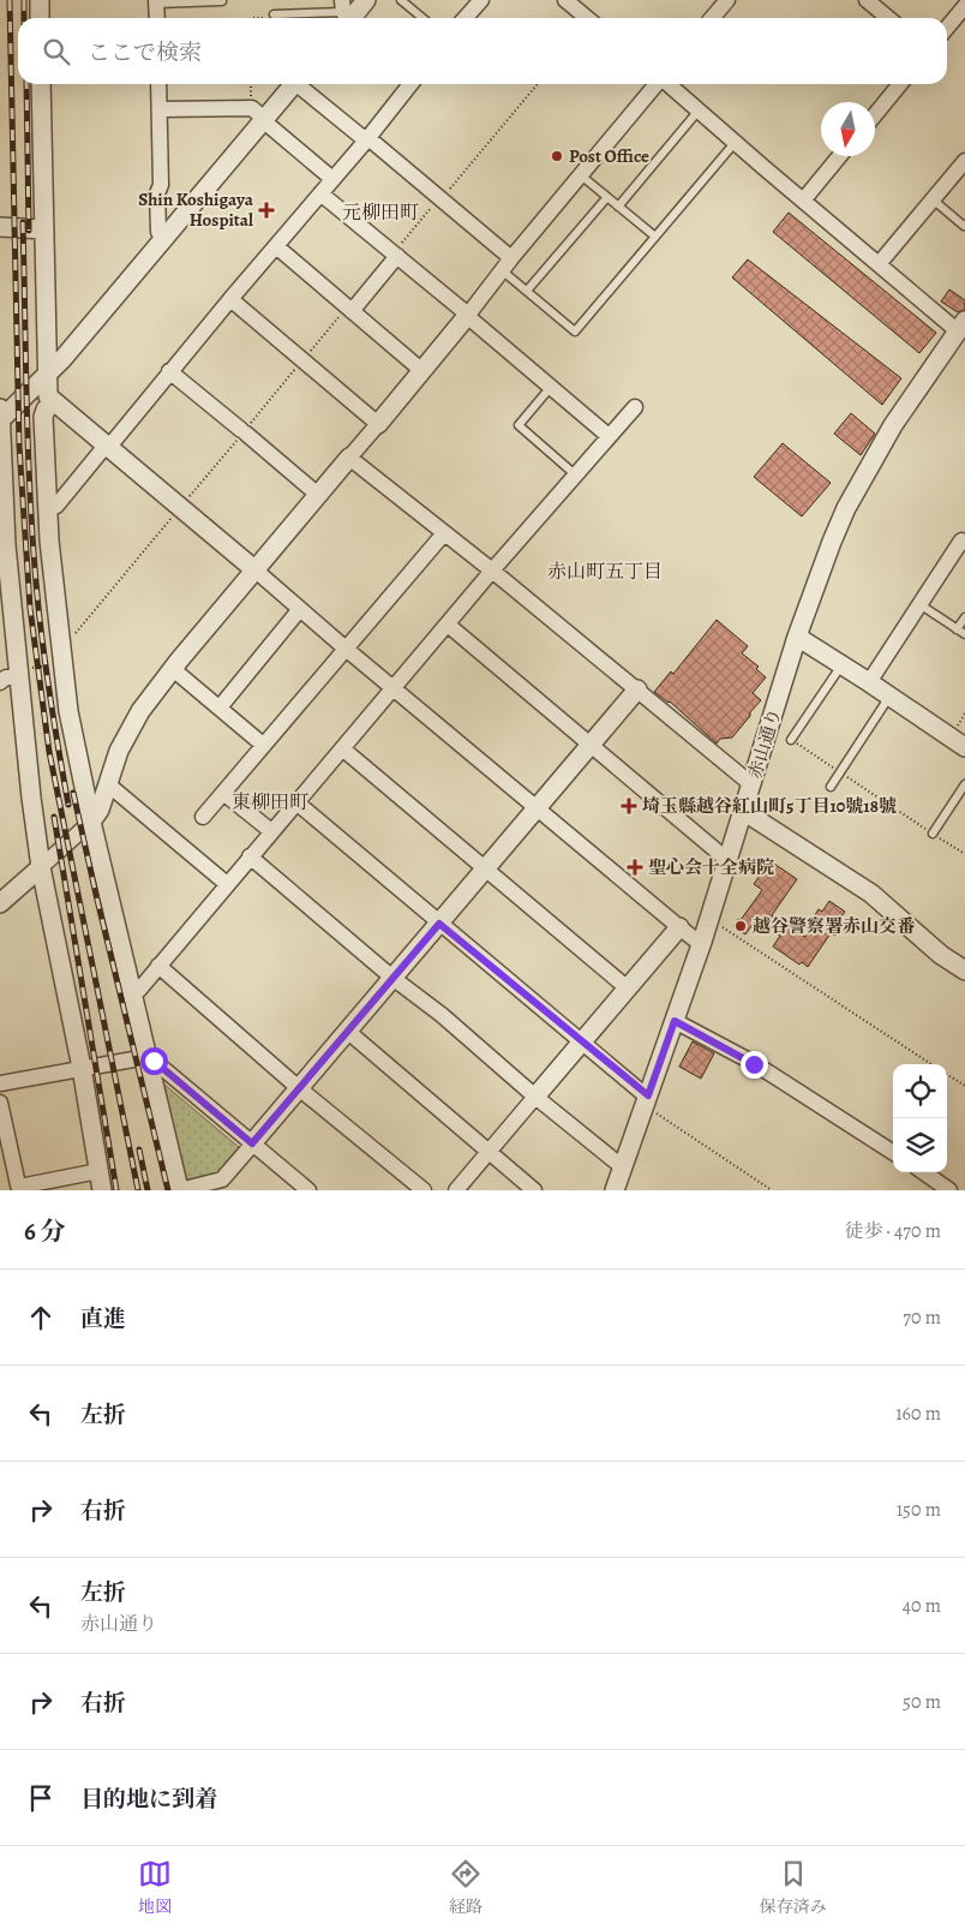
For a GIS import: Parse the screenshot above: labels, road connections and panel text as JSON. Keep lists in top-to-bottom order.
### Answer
{
  "streets": {
    "street": ["赤山通り"]
  },
  "districts": ["元柳田町", "赤山町五丁目", "東柳田町"],
  "places": {
    "other": ["Post Office", "越谷警察署赤山交番"],
    "health": ["Shin Koshigaya Hospital", "埼玉縣越谷紅山町5丁目10號18號", "聖心会十全病院"]
  },
  "north": "bottom",
  "page": {
    "search": "ここで検索",
    "heading": ["6 分", "徒歩 · 470 m"],
    "list": [
      ["直進", "70 m"],
      ["左折", "160 m"],
      ["右折", "150 m"],
      ["左折", "赤山通り", "40 m"],
      ["右折", "50 m"],
      "目的地に到着"
    ],
    "nav": ["地図", "経路", "保存済み"]
  }
}
